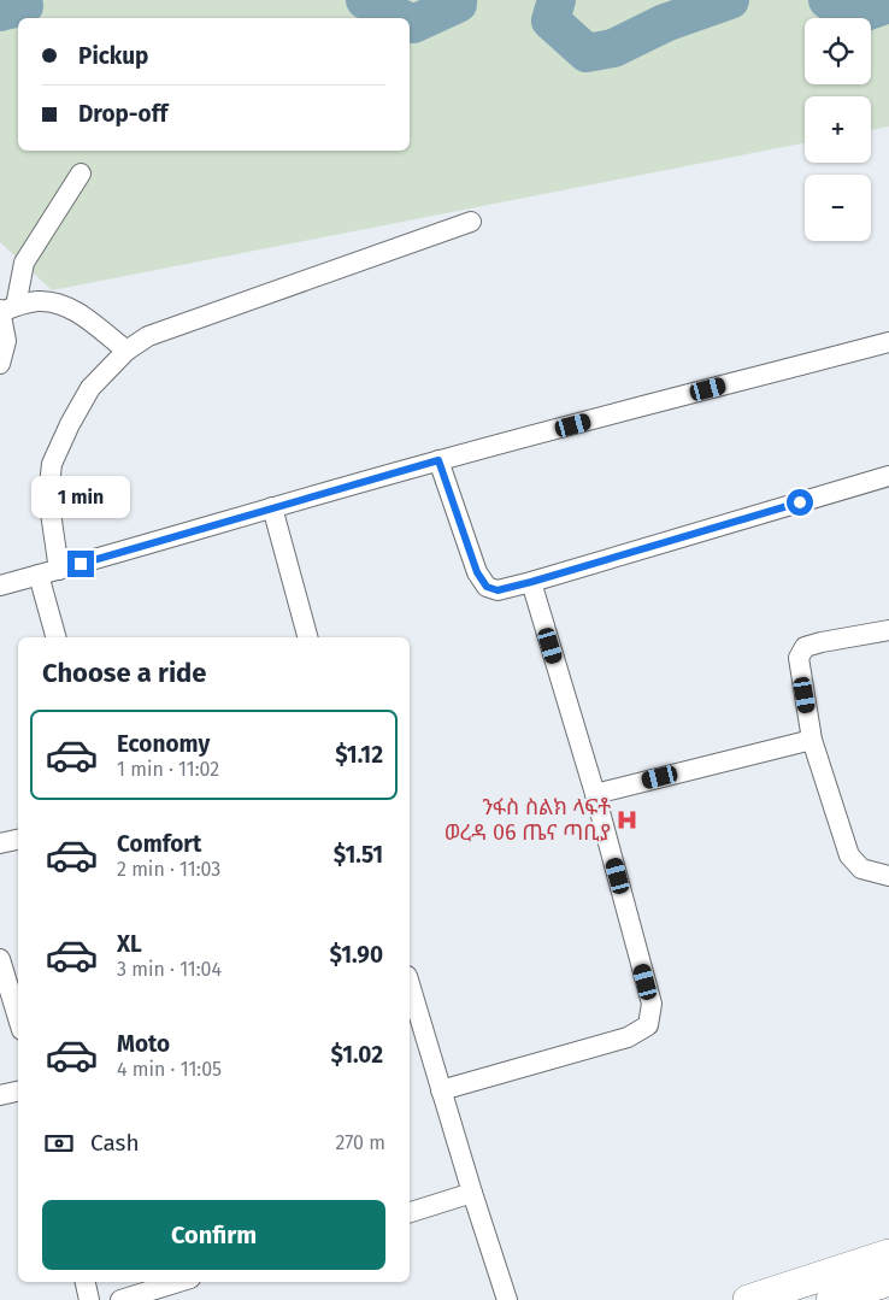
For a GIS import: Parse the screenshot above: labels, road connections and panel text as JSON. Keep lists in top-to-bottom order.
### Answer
{
  "places": {
    "hospital": ["ንፋስ ስልክ ላፍቶ ወረዳ 06 ጤና ጣቢያ"]
  },
  "page": {
    "map_buttons": ["+", "−"],
    "banner": ["Pickup", "Drop-off"],
    "bubble": "1 min",
    "heading": "Choose a ride",
    "list": [
      {
        "name": "Economy",
        "note": "1 min · 11:02",
        "value": "$1.12"
      },
      {
        "name": "Comfort",
        "note": "2 min · 11:03",
        "value": "$1.51"
      },
      {
        "name": "XL",
        "note": "3 min · 11:04",
        "value": "$1.90"
      },
      {
        "name": "Moto",
        "note": "4 min · 11:05",
        "value": "$1.02"
      }
    ],
    "pay": ["Cash", "270 m"],
    "buttons": "Confirm"
  }
}
